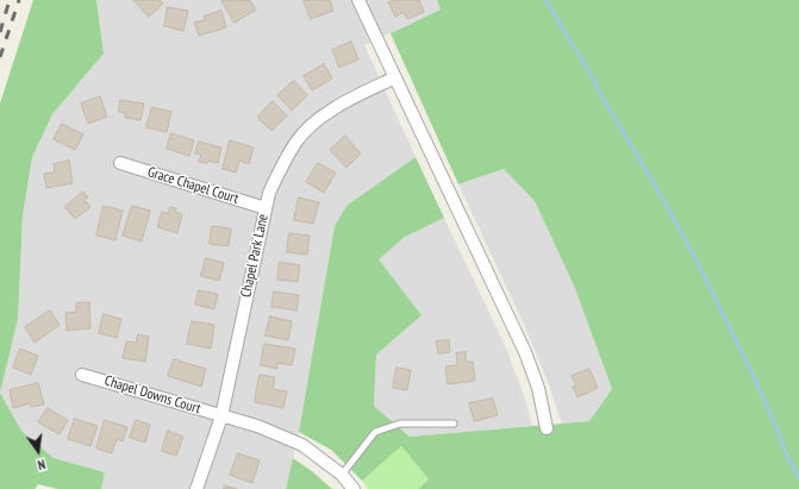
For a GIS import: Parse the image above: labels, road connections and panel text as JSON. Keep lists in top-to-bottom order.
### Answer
{
  "streets": {
    "street": ["Grace Chapel Court", "Chapel Park Lane", "Chapel Downs Court"]
  },
  "crossings": [
    ["Grace Chapel Court", "Chapel Park Lane"],
    ["Chapel Park Lane", "Chapel Downs Court"]
  ],
  "north": "bottom"
}
